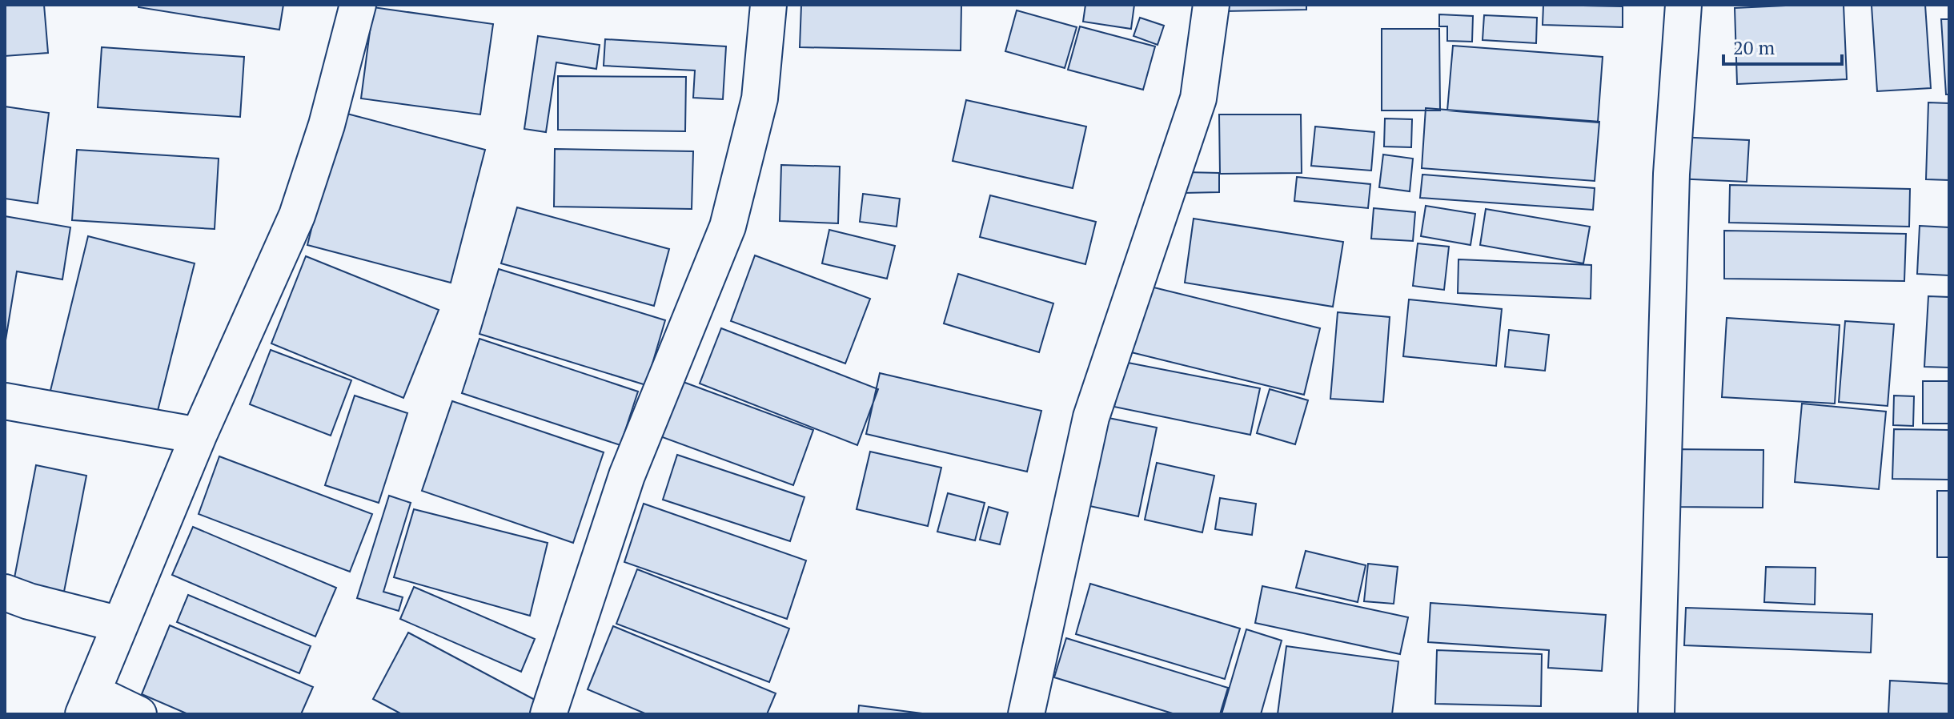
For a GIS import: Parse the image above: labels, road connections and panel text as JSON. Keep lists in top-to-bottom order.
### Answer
{
  "scale_bar": "20 m"
}
